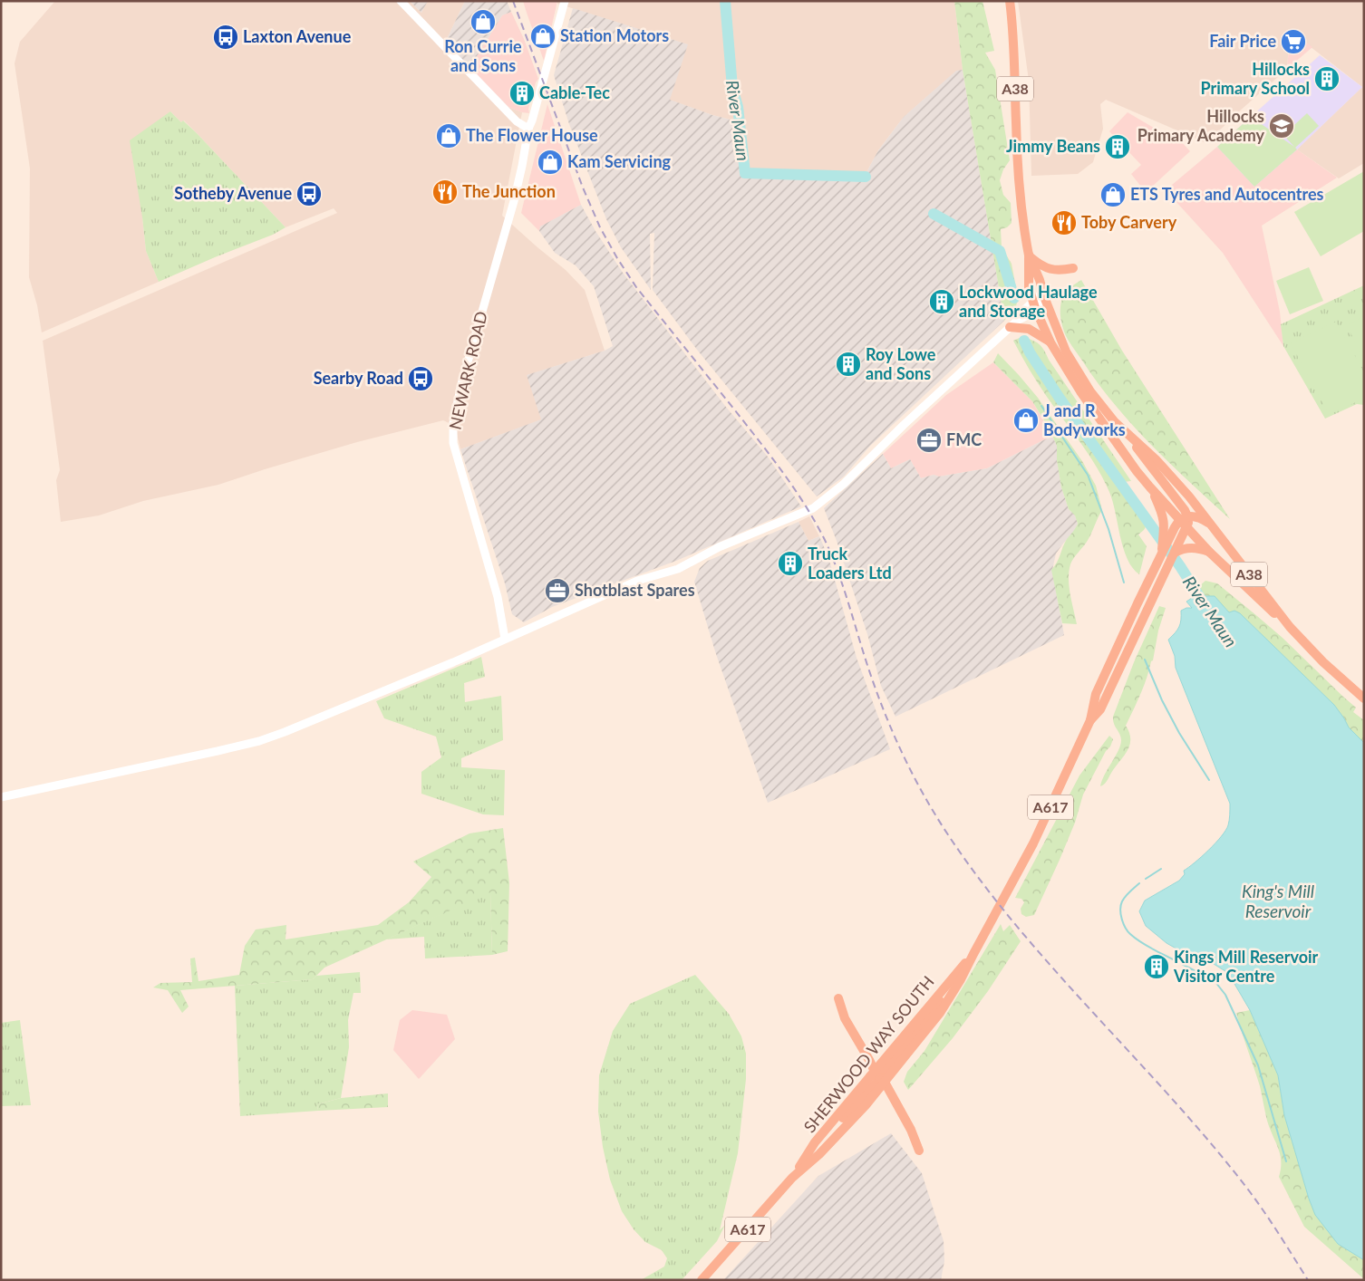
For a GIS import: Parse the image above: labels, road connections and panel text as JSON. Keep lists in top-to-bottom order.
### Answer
{
  "streets": {
    "highway": ["A38", "A617", "SHERWOOD WAY SOUTH"],
    "main road": ["NEWARK ROAD"]
  },
  "crossings": [
    ["A38", "A617"],
    ["A38", "SHERWOOD WAY SOUTH"],
    ["A617", "SHERWOOD WAY SOUTH"]
  ],
  "water": ["River Maun", "King's Mill Reservoir"],
  "places": {
    "shop": [
      "Ron Currie and Sons",
      "Station Motors",
      "The Flower House",
      "Kam Servicing",
      "ETS Tyres and Autocentres",
      "J and R Bodyworks"
    ],
    "bus stop": ["Laxton Avenue", "Sotheby Avenue", "Searby Road"],
    "supermarket": ["Fair Price"],
    "building": [
      "Hillocks Primary School",
      "Cable-Tec",
      "Jimmy Beans",
      "Lockwood Haulage and Storage",
      "Roy Lowe and Sons",
      "Truck Loaders Ltd",
      "Kings Mill Reservoir Visitor Centre"
    ],
    "school or university": ["Hillocks Primary Academy"],
    "restaurant": ["The Junction", "Toby Carvery"],
    "office": ["FMC", "Shotblast Spares"]
  }
}
